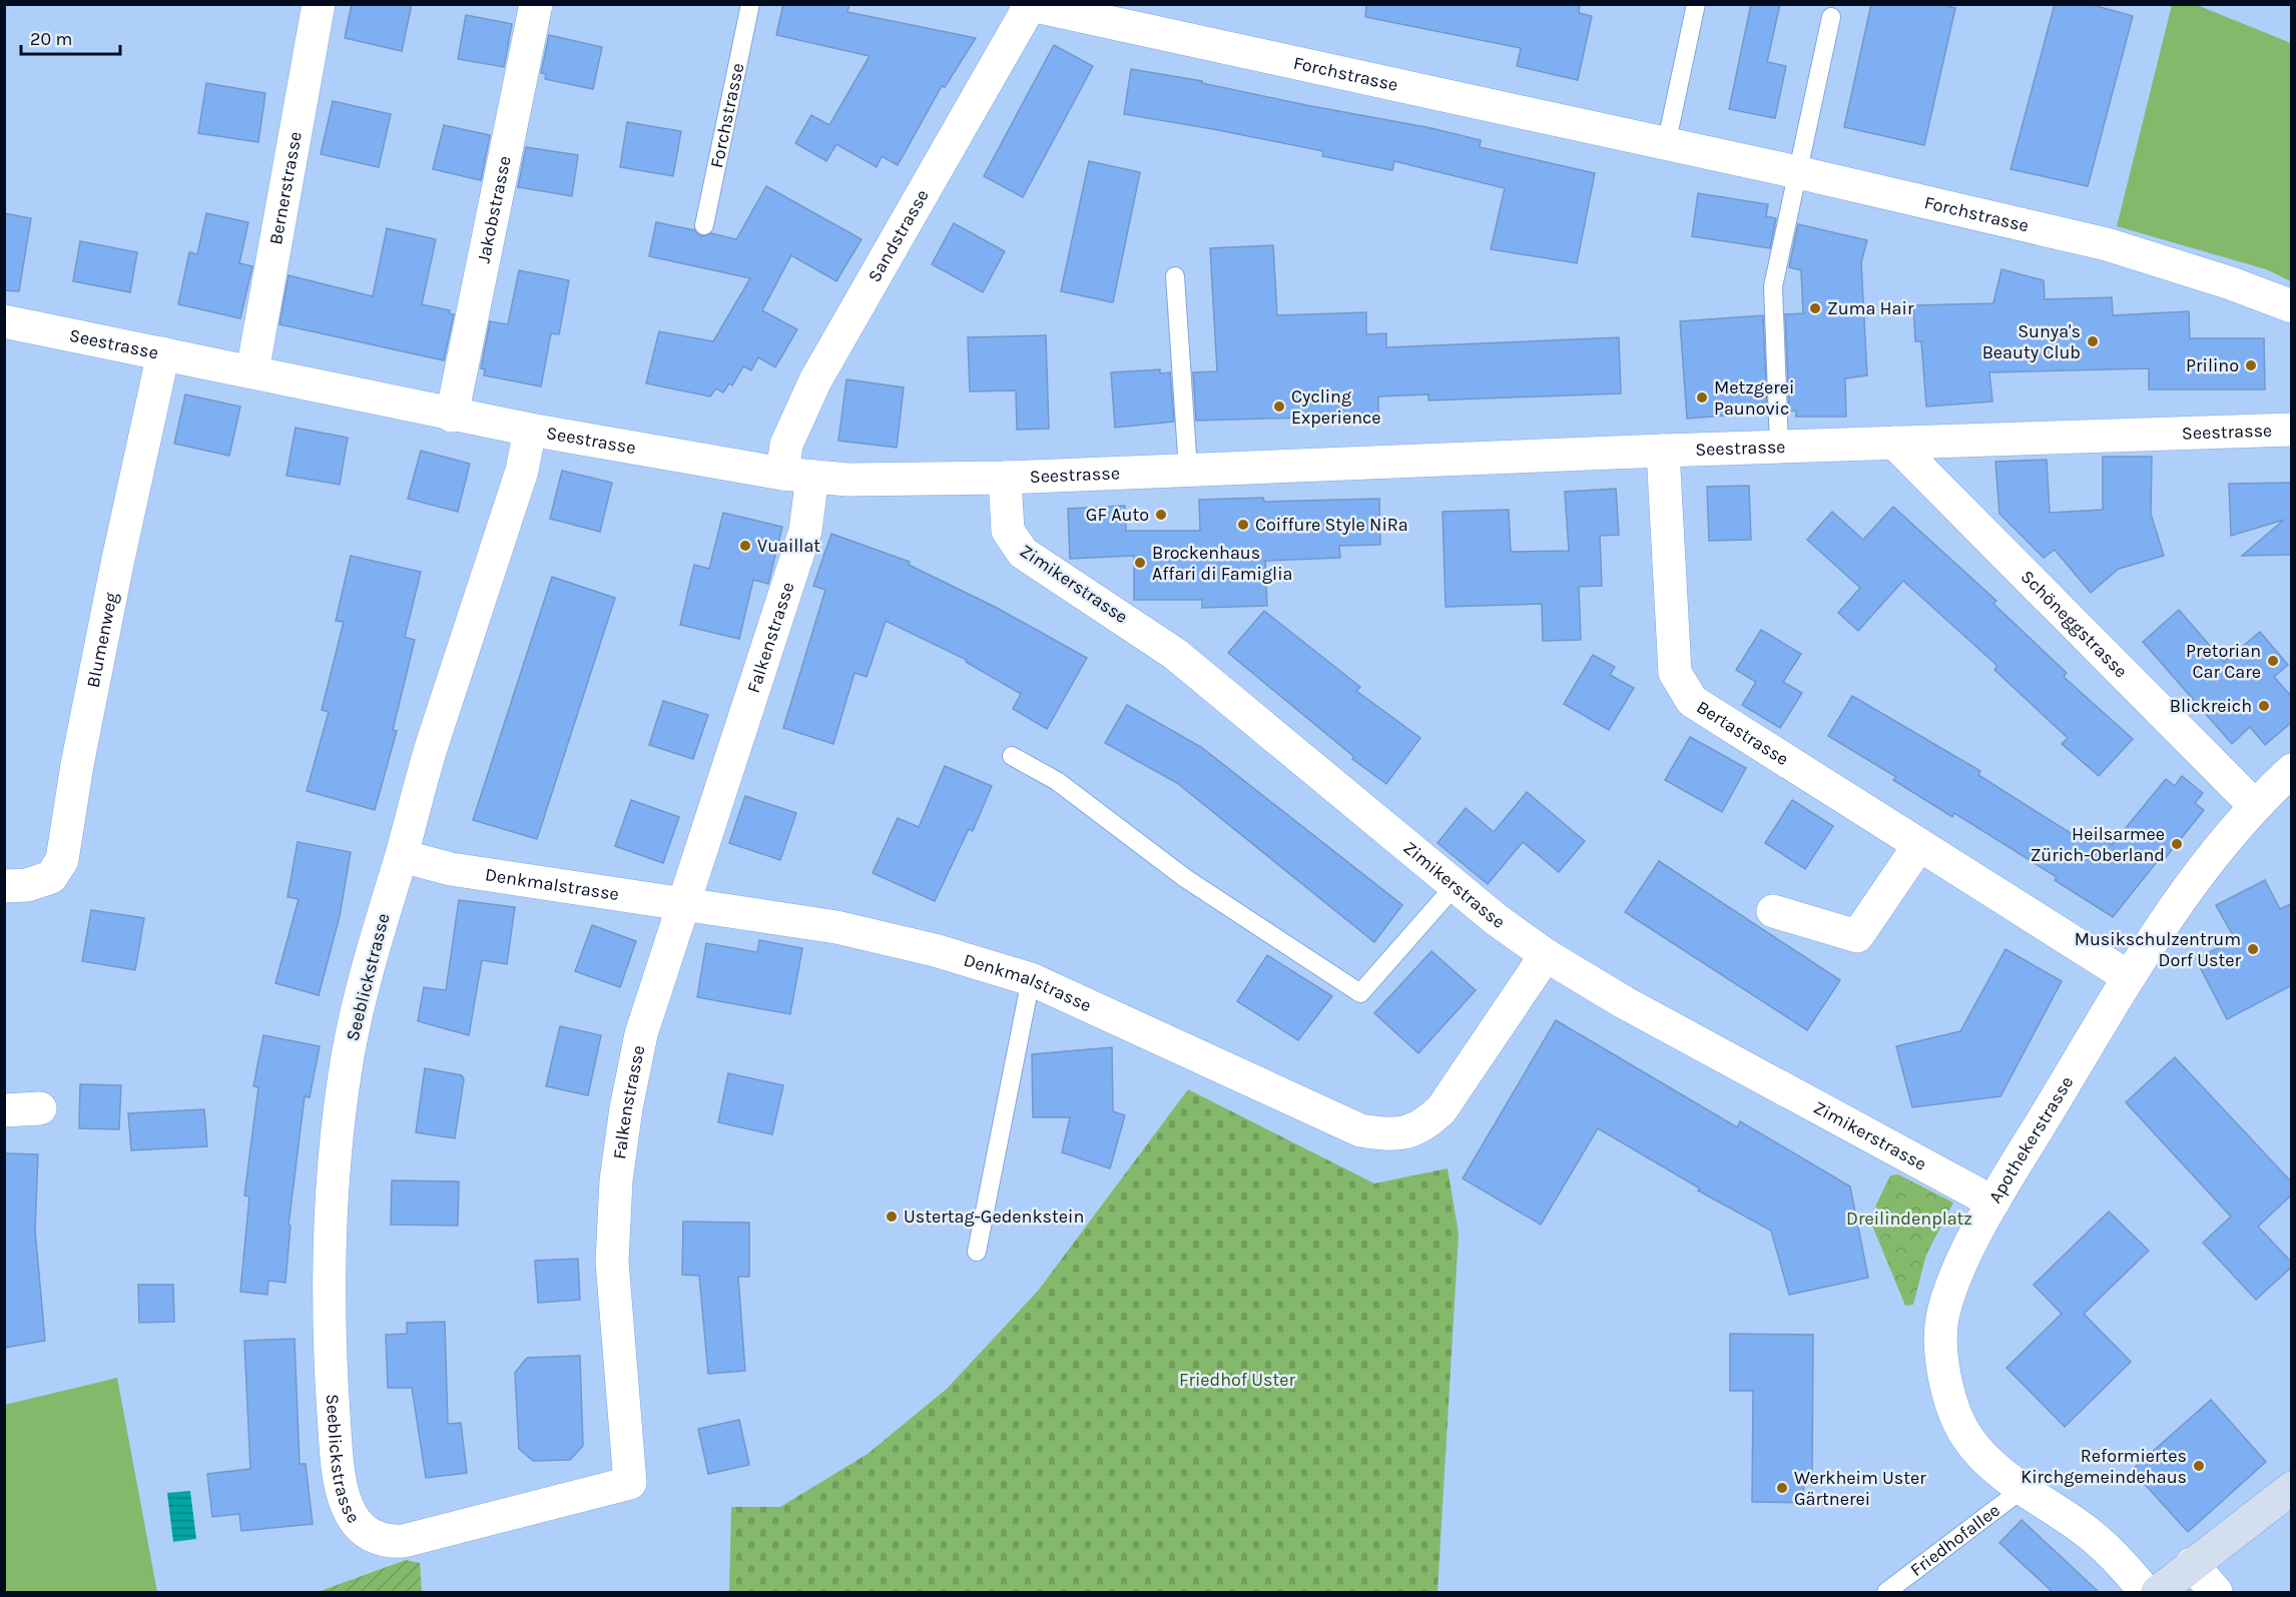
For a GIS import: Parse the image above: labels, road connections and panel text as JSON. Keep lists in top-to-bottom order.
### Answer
{
  "streets": {
    "street": [
      "Forchstrasse",
      "Bernerstrasse",
      "Jakobstrasse",
      "Sandstrasse",
      "Seestrasse",
      "Zimikerstrasse",
      "Schöneggstrasse",
      "Falkenstrasse",
      "Blumenweg",
      "Bertastrasse",
      "Denkmalstrasse",
      "Seeblickstrasse",
      "Apothekerstrasse"
    ],
    "lane": ["Friedhofallee"]
  },
  "crossings": [
    ["Forchstrasse", "Sandstrasse"],
    ["Bernerstrasse", "Seestrasse"],
    ["Jakobstrasse", "Seestrasse"],
    ["Sandstrasse", "Seestrasse"],
    ["Sandstrasse", "Falkenstrasse"],
    ["Seestrasse", "Zimikerstrasse"],
    ["Seestrasse", "Schöneggstrasse"],
    ["Seestrasse", "Falkenstrasse"],
    ["Seestrasse", "Blumenweg"],
    ["Seestrasse", "Bertastrasse"],
    ["Seestrasse", "Seeblickstrasse"],
    ["Zimikerstrasse", "Denkmalstrasse"],
    ["Zimikerstrasse", "Apothekerstrasse"],
    ["Schöneggstrasse", "Apothekerstrasse"],
    ["Falkenstrasse", "Denkmalstrasse"],
    ["Falkenstrasse", "Seeblickstrasse"],
    ["Bertastrasse", "Apothekerstrasse"],
    ["Denkmalstrasse", "Seeblickstrasse"],
    ["Apothekerstrasse", "Friedhofallee"]
  ],
  "parks": ["Dreilindenplatz", "Friedhof Uster"],
  "places": [
    "Zuma Hair",
    "Sunya's Beauty Club",
    "Prilino",
    "Metzgerei Paunovic",
    "Cycling Experience",
    "GF Auto",
    "Coiffure Style NiRa",
    "Vuaillat",
    "Brockenhaus Affari di Famiglia",
    "Pretorian Car Care",
    "Blickreich",
    "Heilsarmee Zürich-Oberland",
    "Musikschulzentrum Dorf Uster",
    "Ustertag-Gedenkstein",
    "Reformiertes Kirchgemeindehaus",
    "Werkheim Uster Gärtnerei"
  ],
  "scale_bar": "20 m"
}
